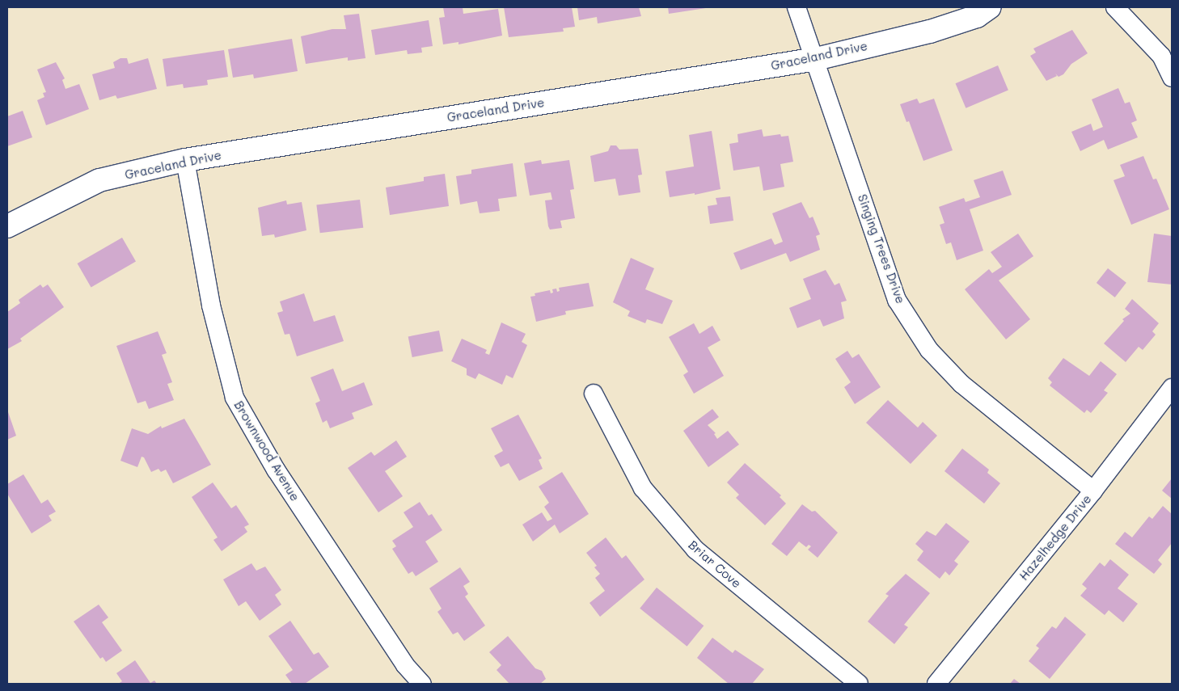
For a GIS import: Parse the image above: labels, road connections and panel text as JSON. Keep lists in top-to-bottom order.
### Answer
{
  "streets": {
    "street": [
      "Graceland Drive",
      "Singing Trees Drive",
      "Brownwood Avenue",
      "Hazelhedge Drive",
      "Briar Cove"
    ]
  },
  "crossings": [
    ["Graceland Drive", "Singing Trees Drive"],
    ["Graceland Drive", "Brownwood Avenue"],
    ["Singing Trees Drive", "Hazelhedge Drive"]
  ]
}
